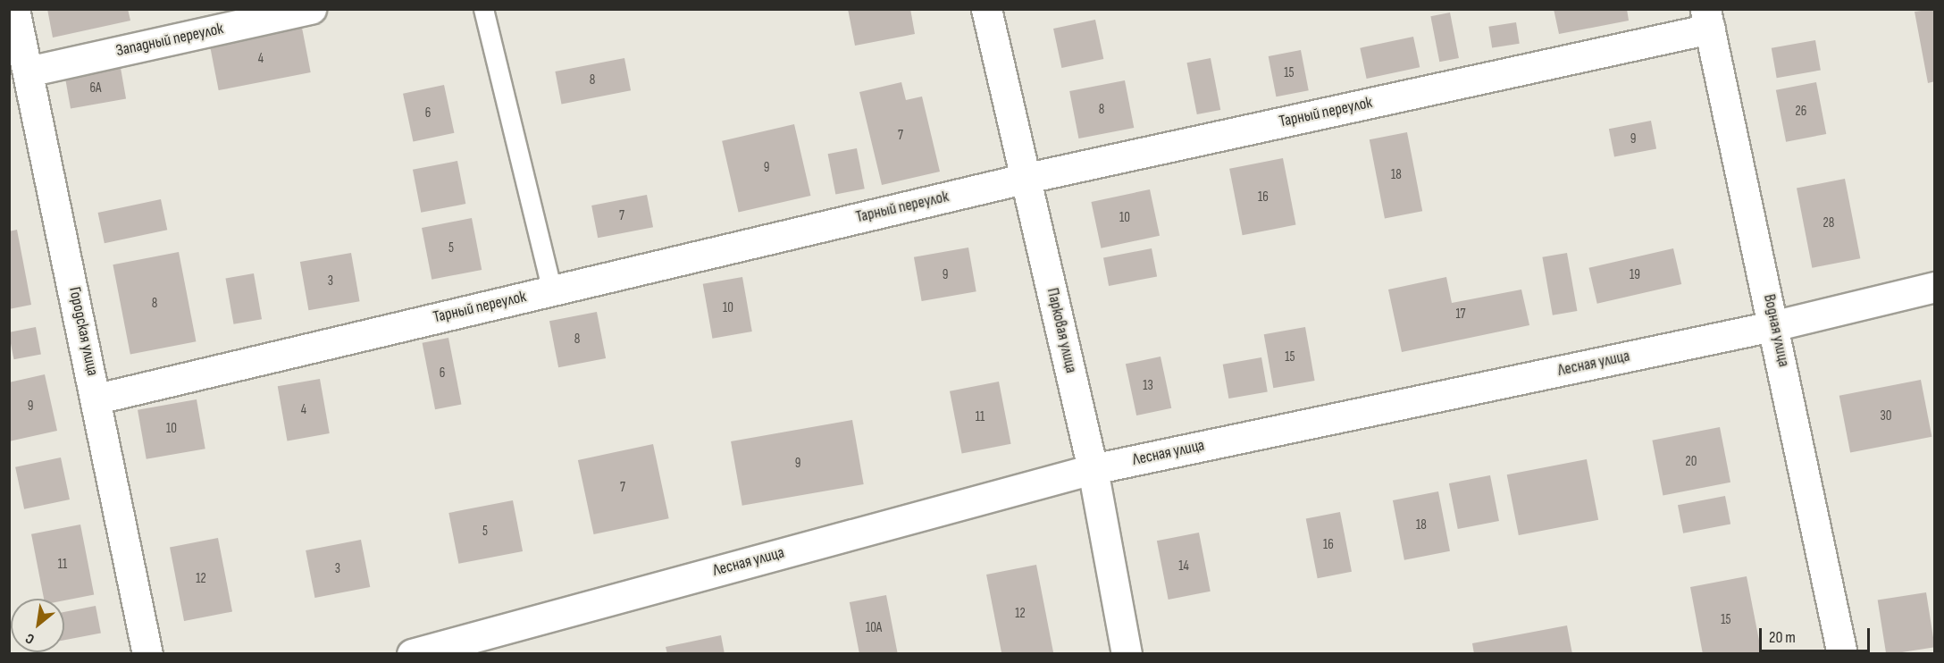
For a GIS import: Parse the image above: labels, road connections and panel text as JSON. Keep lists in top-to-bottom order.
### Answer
{
  "streets": {
    "street": [
      "Западный переулок",
      "Тарный переулок",
      "Парковая улица",
      "Водная улица",
      "Городская улица",
      "Лесная улица"
    ]
  },
  "crossings": [
    ["Западный переулок", "Городская улица"],
    ["Тарный переулок", "Парковая улица"],
    ["Тарный переулок", "Водная улица"],
    ["Тарный переулок", "Городская улица"],
    ["Парковая улица", "Лесная улица"],
    ["Водная улица", "Лесная улица"]
  ],
  "house_numbers": [
    "4",
    "15",
    "8",
    "6А",
    "8",
    "26",
    "6",
    "7",
    "9",
    "9",
    "18",
    "16",
    "7",
    "10",
    "28",
    "5",
    "9",
    "19",
    "3",
    "8",
    "10",
    "17",
    "8",
    "15",
    "6",
    "13",
    "9",
    "4",
    "30",
    "11",
    "10",
    "20",
    "9",
    "7",
    "18",
    "5",
    "16",
    "11",
    "14",
    "3",
    "12",
    "12",
    "15",
    "10А"
  ],
  "scale_bar": "20 m",
  "north": "bottom left"
}
